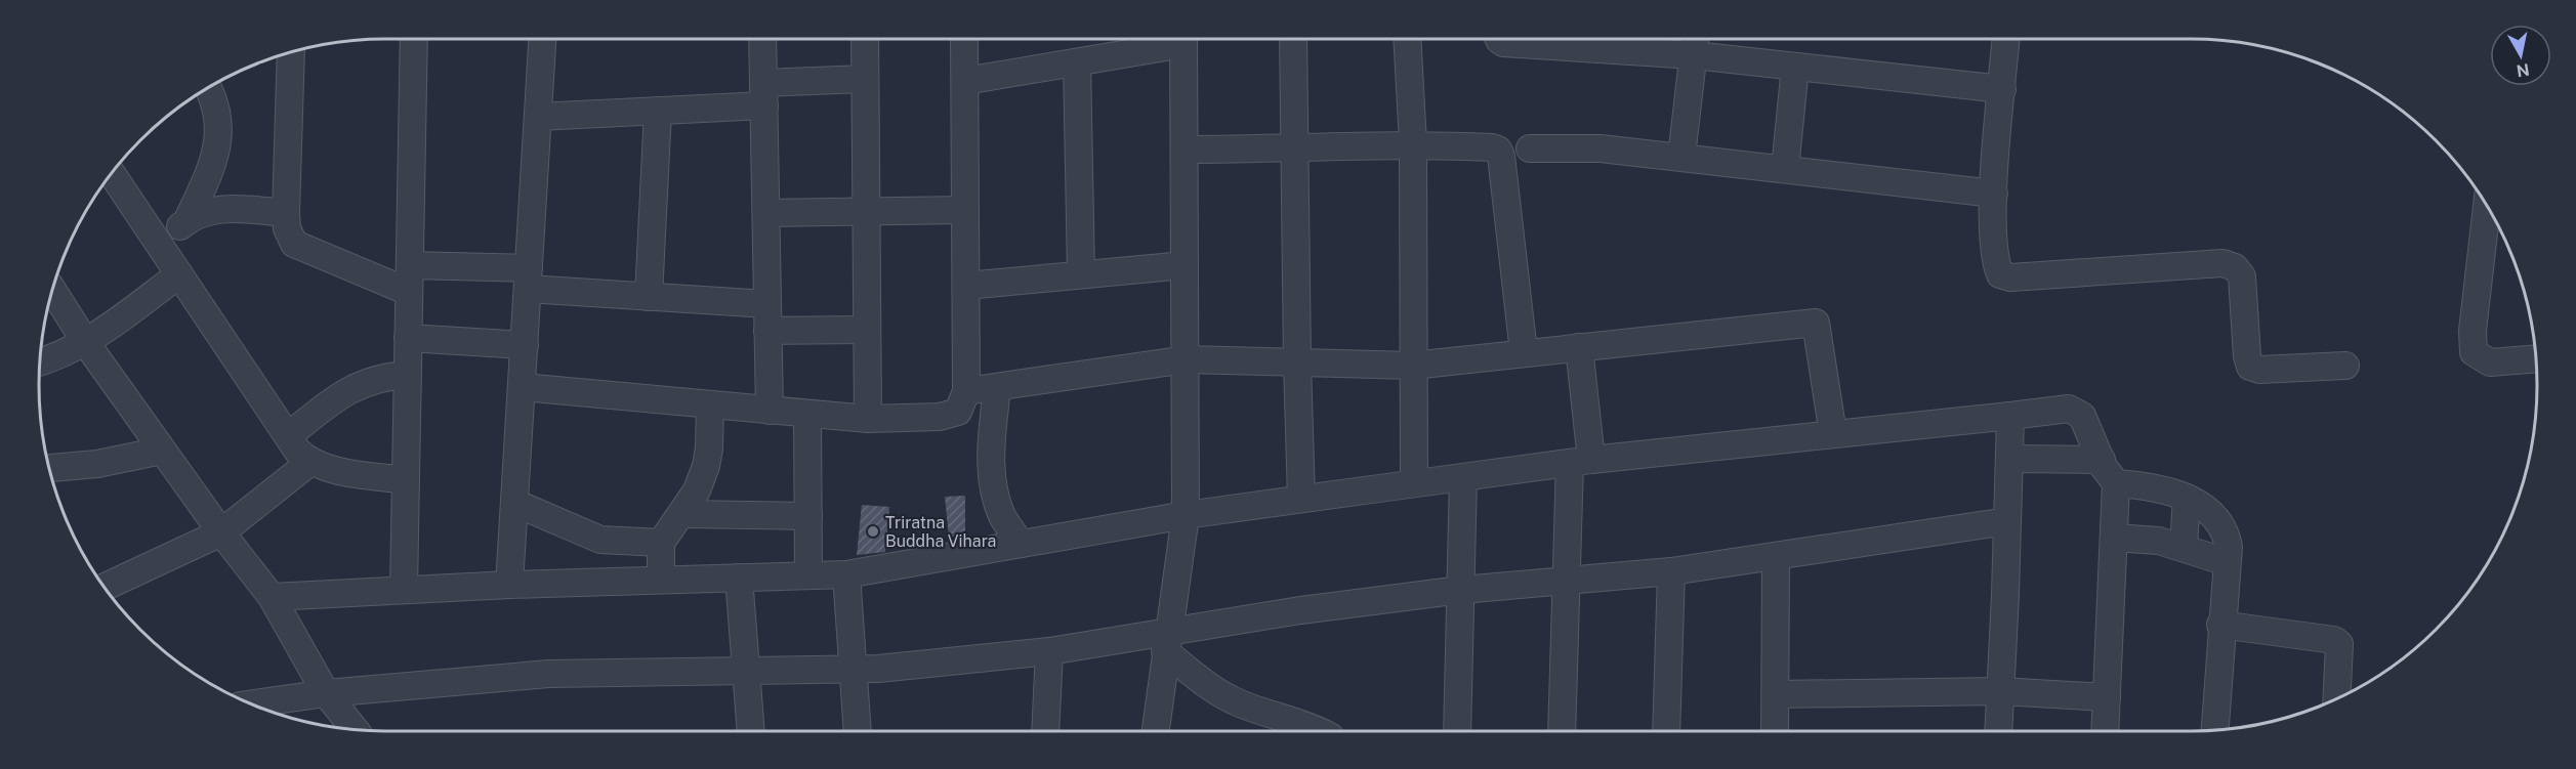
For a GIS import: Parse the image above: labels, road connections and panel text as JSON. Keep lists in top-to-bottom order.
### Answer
{
  "places": ["Triratna Buddha Vihara"],
  "north": "bottom"
}
